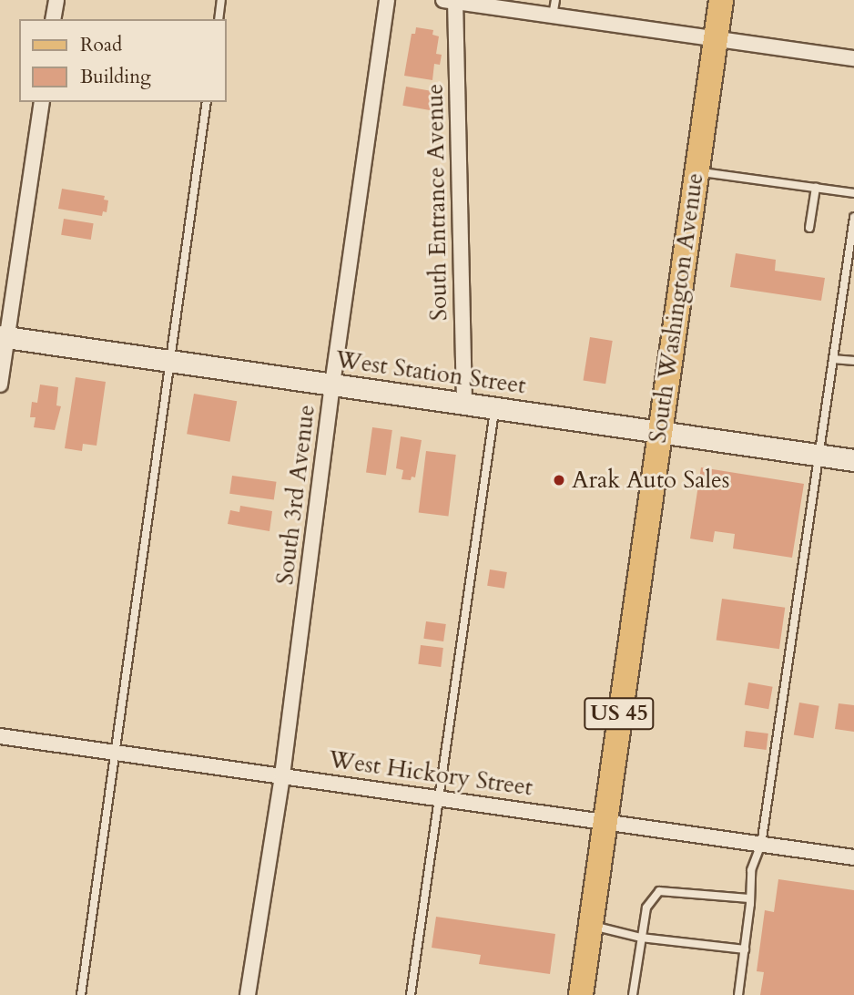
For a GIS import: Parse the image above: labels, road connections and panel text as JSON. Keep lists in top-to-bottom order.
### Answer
{
  "streets": {
    "main road": ["South Washington Avenue", "West Station Street", "US 45"],
    "street": ["South Entrance Avenue", "South 3rd Avenue", "West Hickory Street"]
  },
  "crossings": [
    ["South Entrance Avenue", "West Station Street"],
    ["South Washington Avenue", "West Station Street"],
    ["South Washington Avenue", "West Hickory Street"],
    ["West Station Street", "South 3rd Avenue"],
    ["South 3rd Avenue", "West Hickory Street"]
  ],
  "places": ["Arak Auto Sales"],
  "legend": ["Road", "Building"]
}
